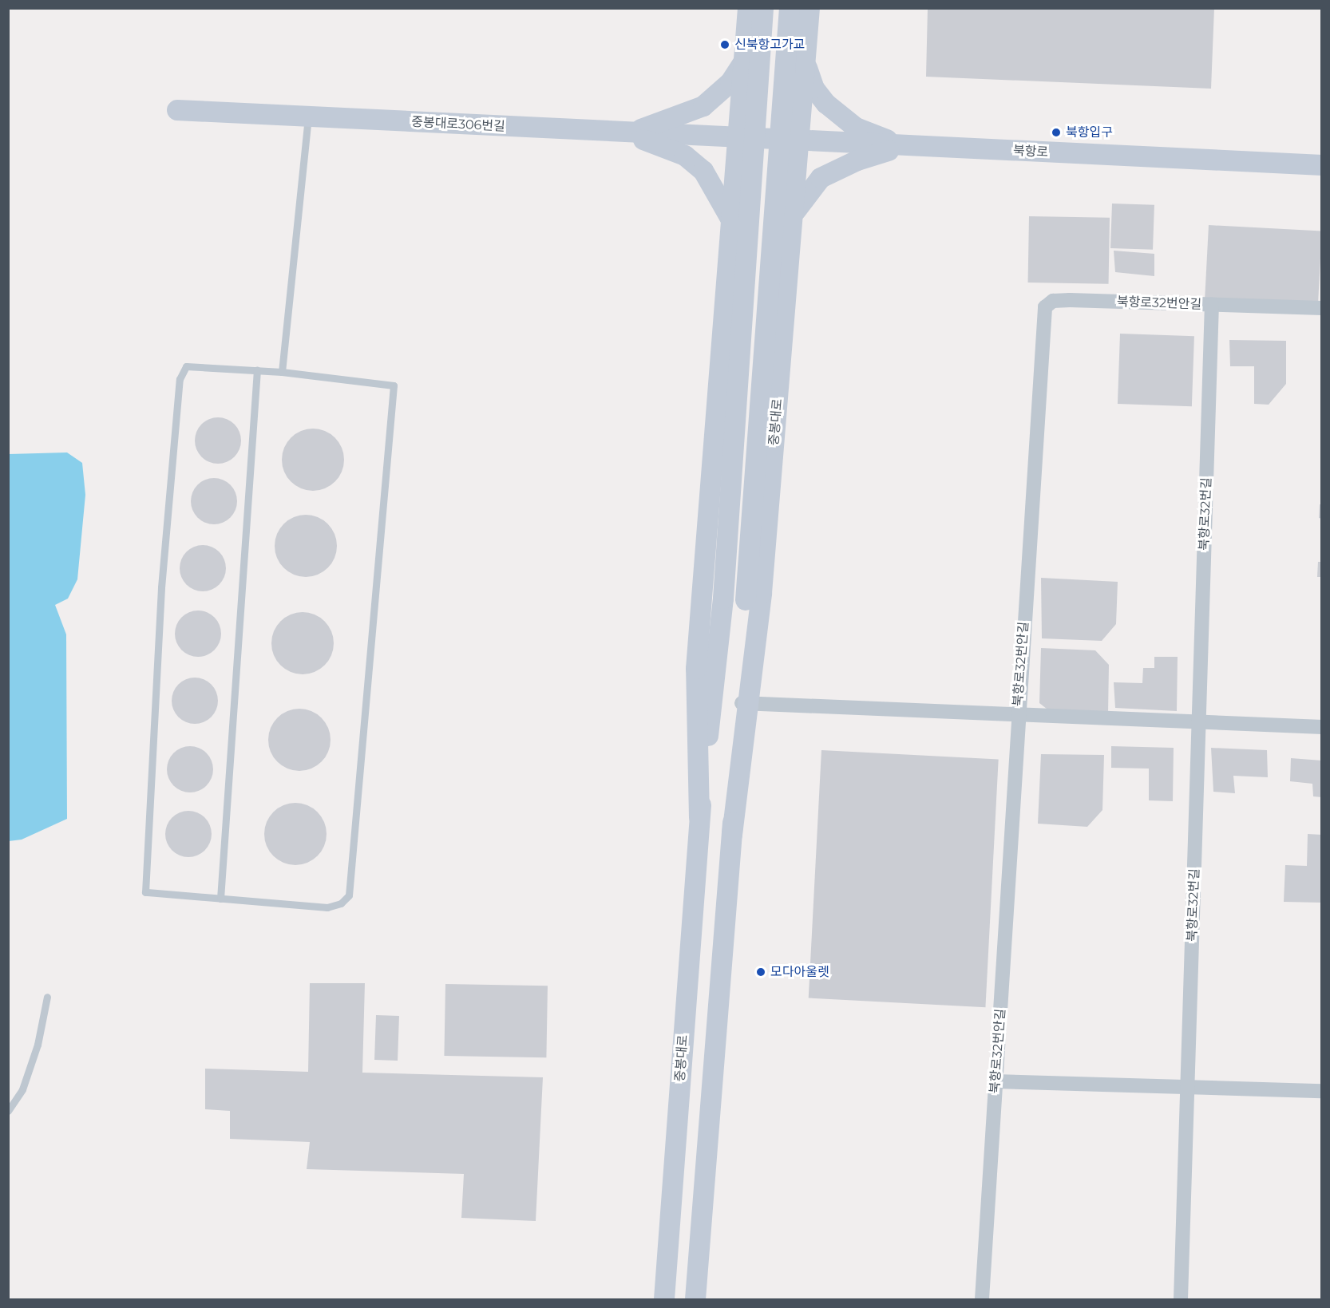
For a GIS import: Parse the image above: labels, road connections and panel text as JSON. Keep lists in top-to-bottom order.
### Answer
{
  "streets": {
    "main road": ["중봉대로306번길", "북항로", "중봉대로"],
    "street": ["북항로32번안길", "북항로32번길"]
  },
  "crossings": [
    ["중봉대로306번길", "북항로"],
    ["중봉대로306번길", "중봉대로"],
    ["북항로", "중봉대로"],
    ["북항로32번안길", "북항로32번길"]
  ],
  "places": ["신북항고가교", "북항입구", "모다아울렛"]
}
